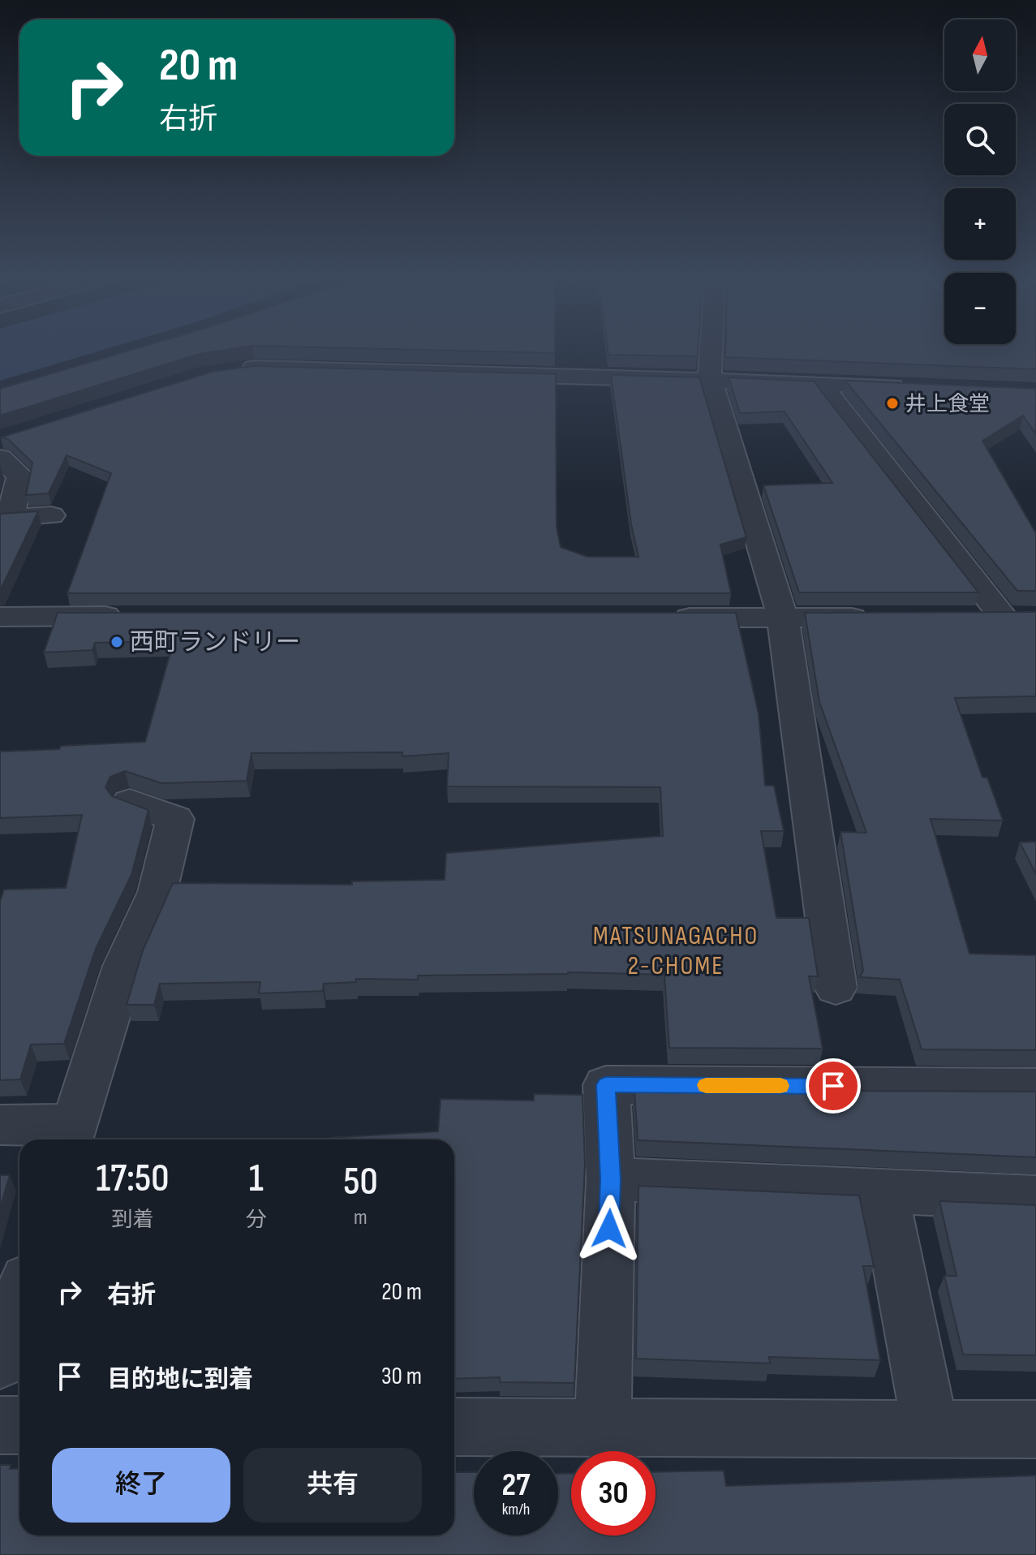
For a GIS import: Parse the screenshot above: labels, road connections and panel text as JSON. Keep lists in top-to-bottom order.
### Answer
{
  "districts": ["MATSUNAGACHO 2-CHOME"],
  "places": ["井上食堂", "西町ランドリー"],
  "north": "top",
  "page": {
    "map_buttons": ["+", "−"],
    "turn": ["20 m", "右折"],
    "eta": [
      "17:50",
      "到着",
      "1",
      "分",
      "50",
      "m"
    ],
    "list": [
      {
        "name": "右折",
        "value": "20 m"
      },
      {
        "name": "目的地に到着",
        "value": "30 m"
      }
    ],
    "buttons": ["終了", "共有"],
    "speed": "27 km/h",
    "limit": "30"
  }
}
